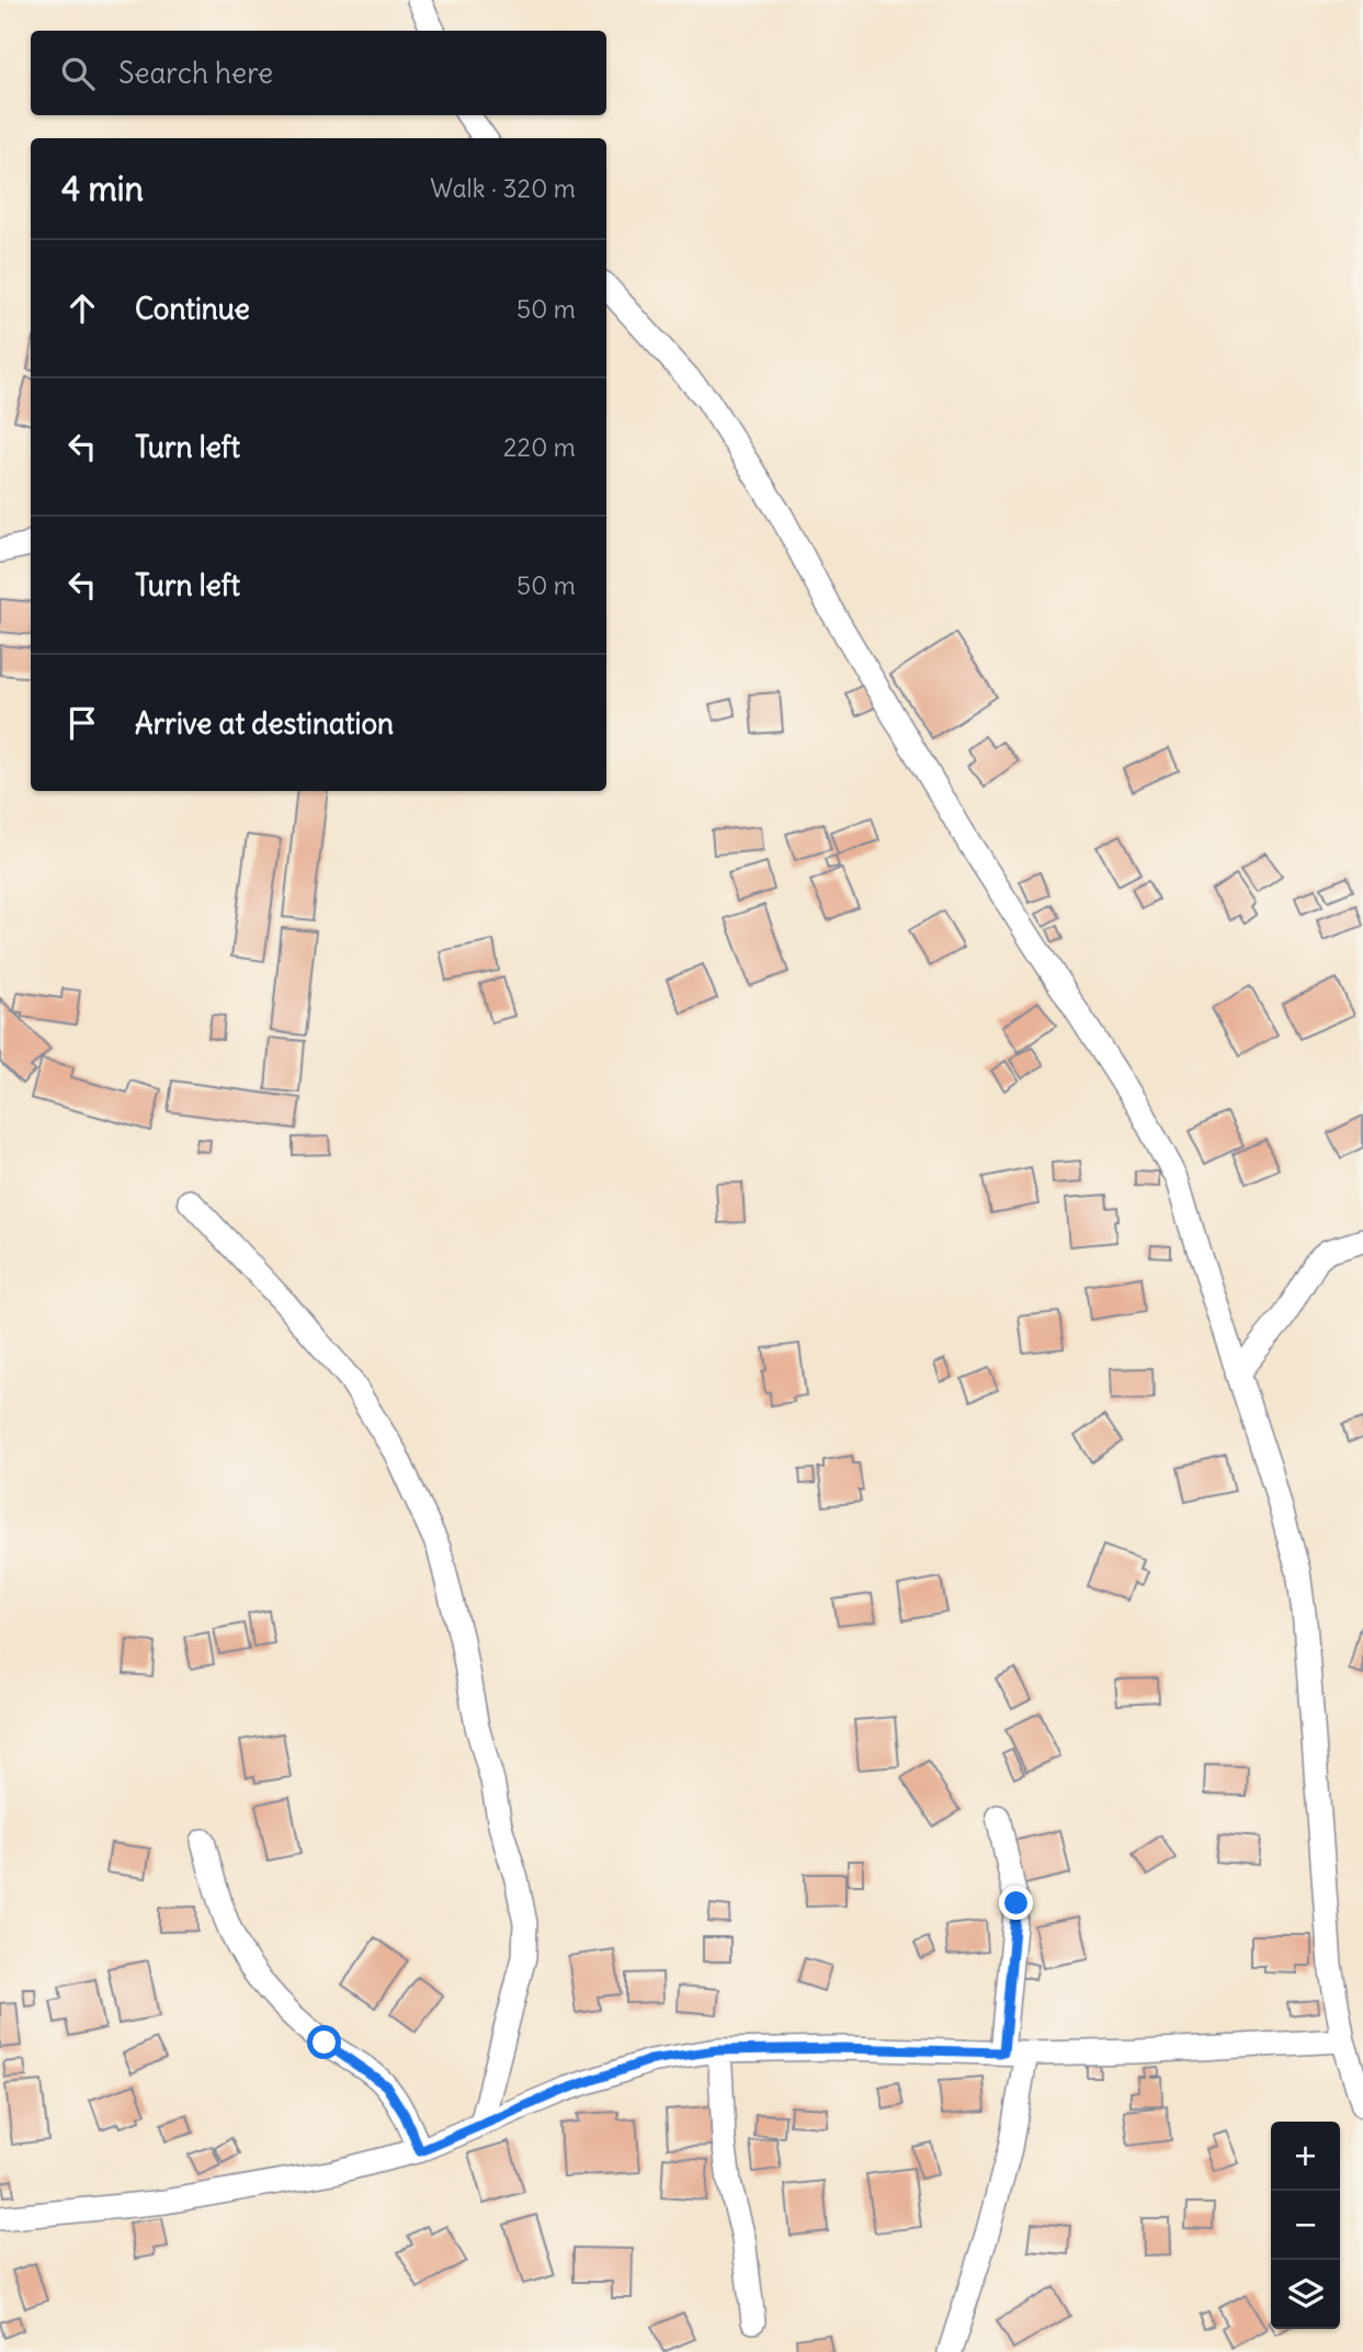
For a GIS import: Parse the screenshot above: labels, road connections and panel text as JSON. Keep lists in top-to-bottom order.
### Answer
{
  "page": {
    "search": "Search here",
    "heading": ["4 min", "Walk · 320 m"],
    "list": [
      ["Continue", "50 m"],
      ["Turn left", "220 m"],
      ["Turn left", "50 m"],
      "Arrive at destination"
    ],
    "map_buttons": ["+", "−"]
  }
}
